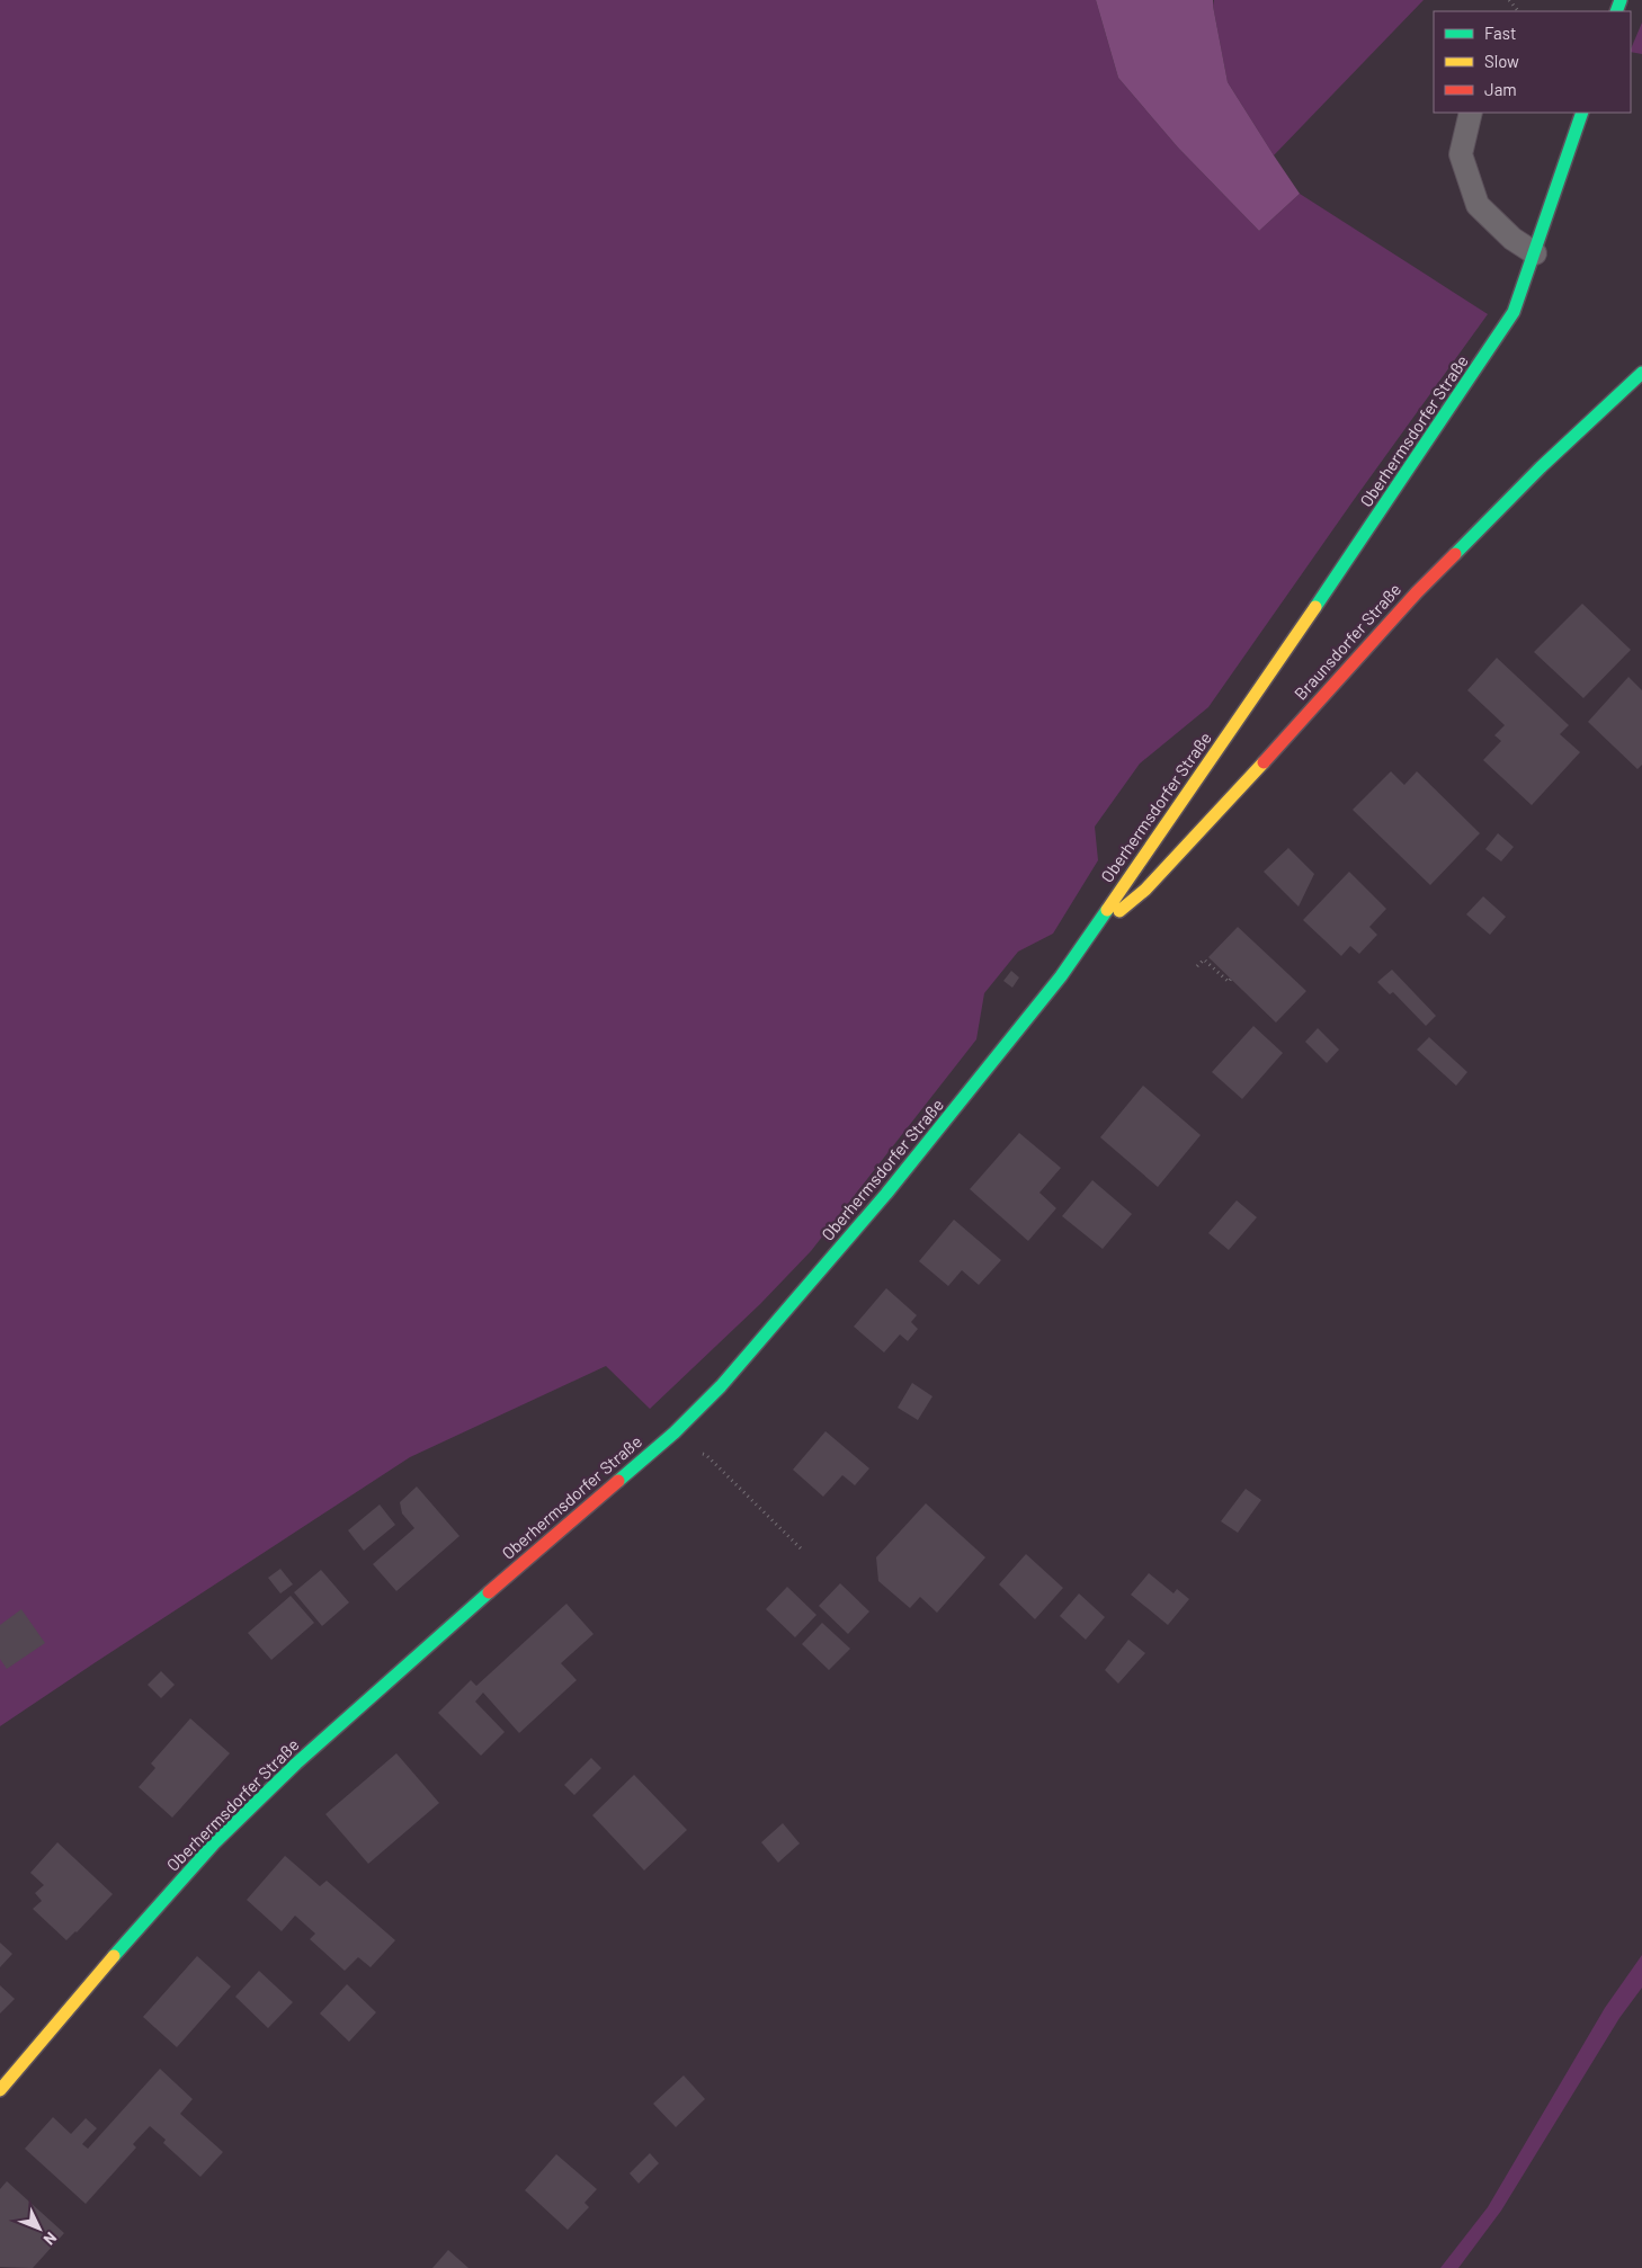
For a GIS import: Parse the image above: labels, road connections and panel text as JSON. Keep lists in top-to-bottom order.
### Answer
{
  "streets": {
    "street": ["Oberhermsdorfer Straße", "Braunsdorfer Straße"]
  },
  "crossings": [
    ["Oberhermsdorfer Straße", "Braunsdorfer Straße"]
  ],
  "legend": ["Fast", "Slow", "Jam"],
  "north": "bottom right"
}
